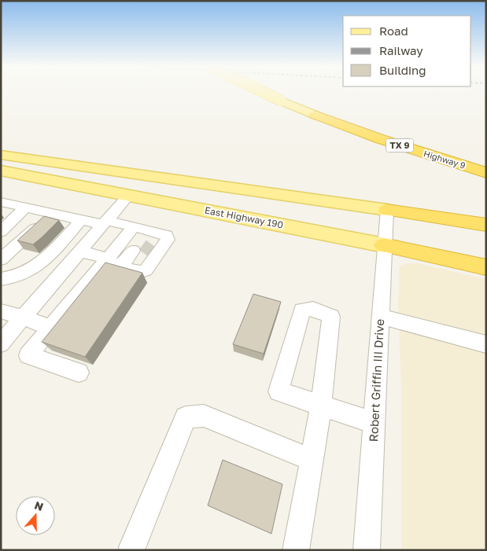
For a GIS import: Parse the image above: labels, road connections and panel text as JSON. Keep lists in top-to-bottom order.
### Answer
{
  "streets": {
    "highway": ["TX 9", "Highway 9", "East Highway 190"],
    "street": ["Robert Griffin III Drive"]
  },
  "crossings": [
    ["East Highway 190", "Robert Griffin III Drive"]
  ],
  "legend": ["Road", "Railway", "Building"],
  "north": "top"
}
